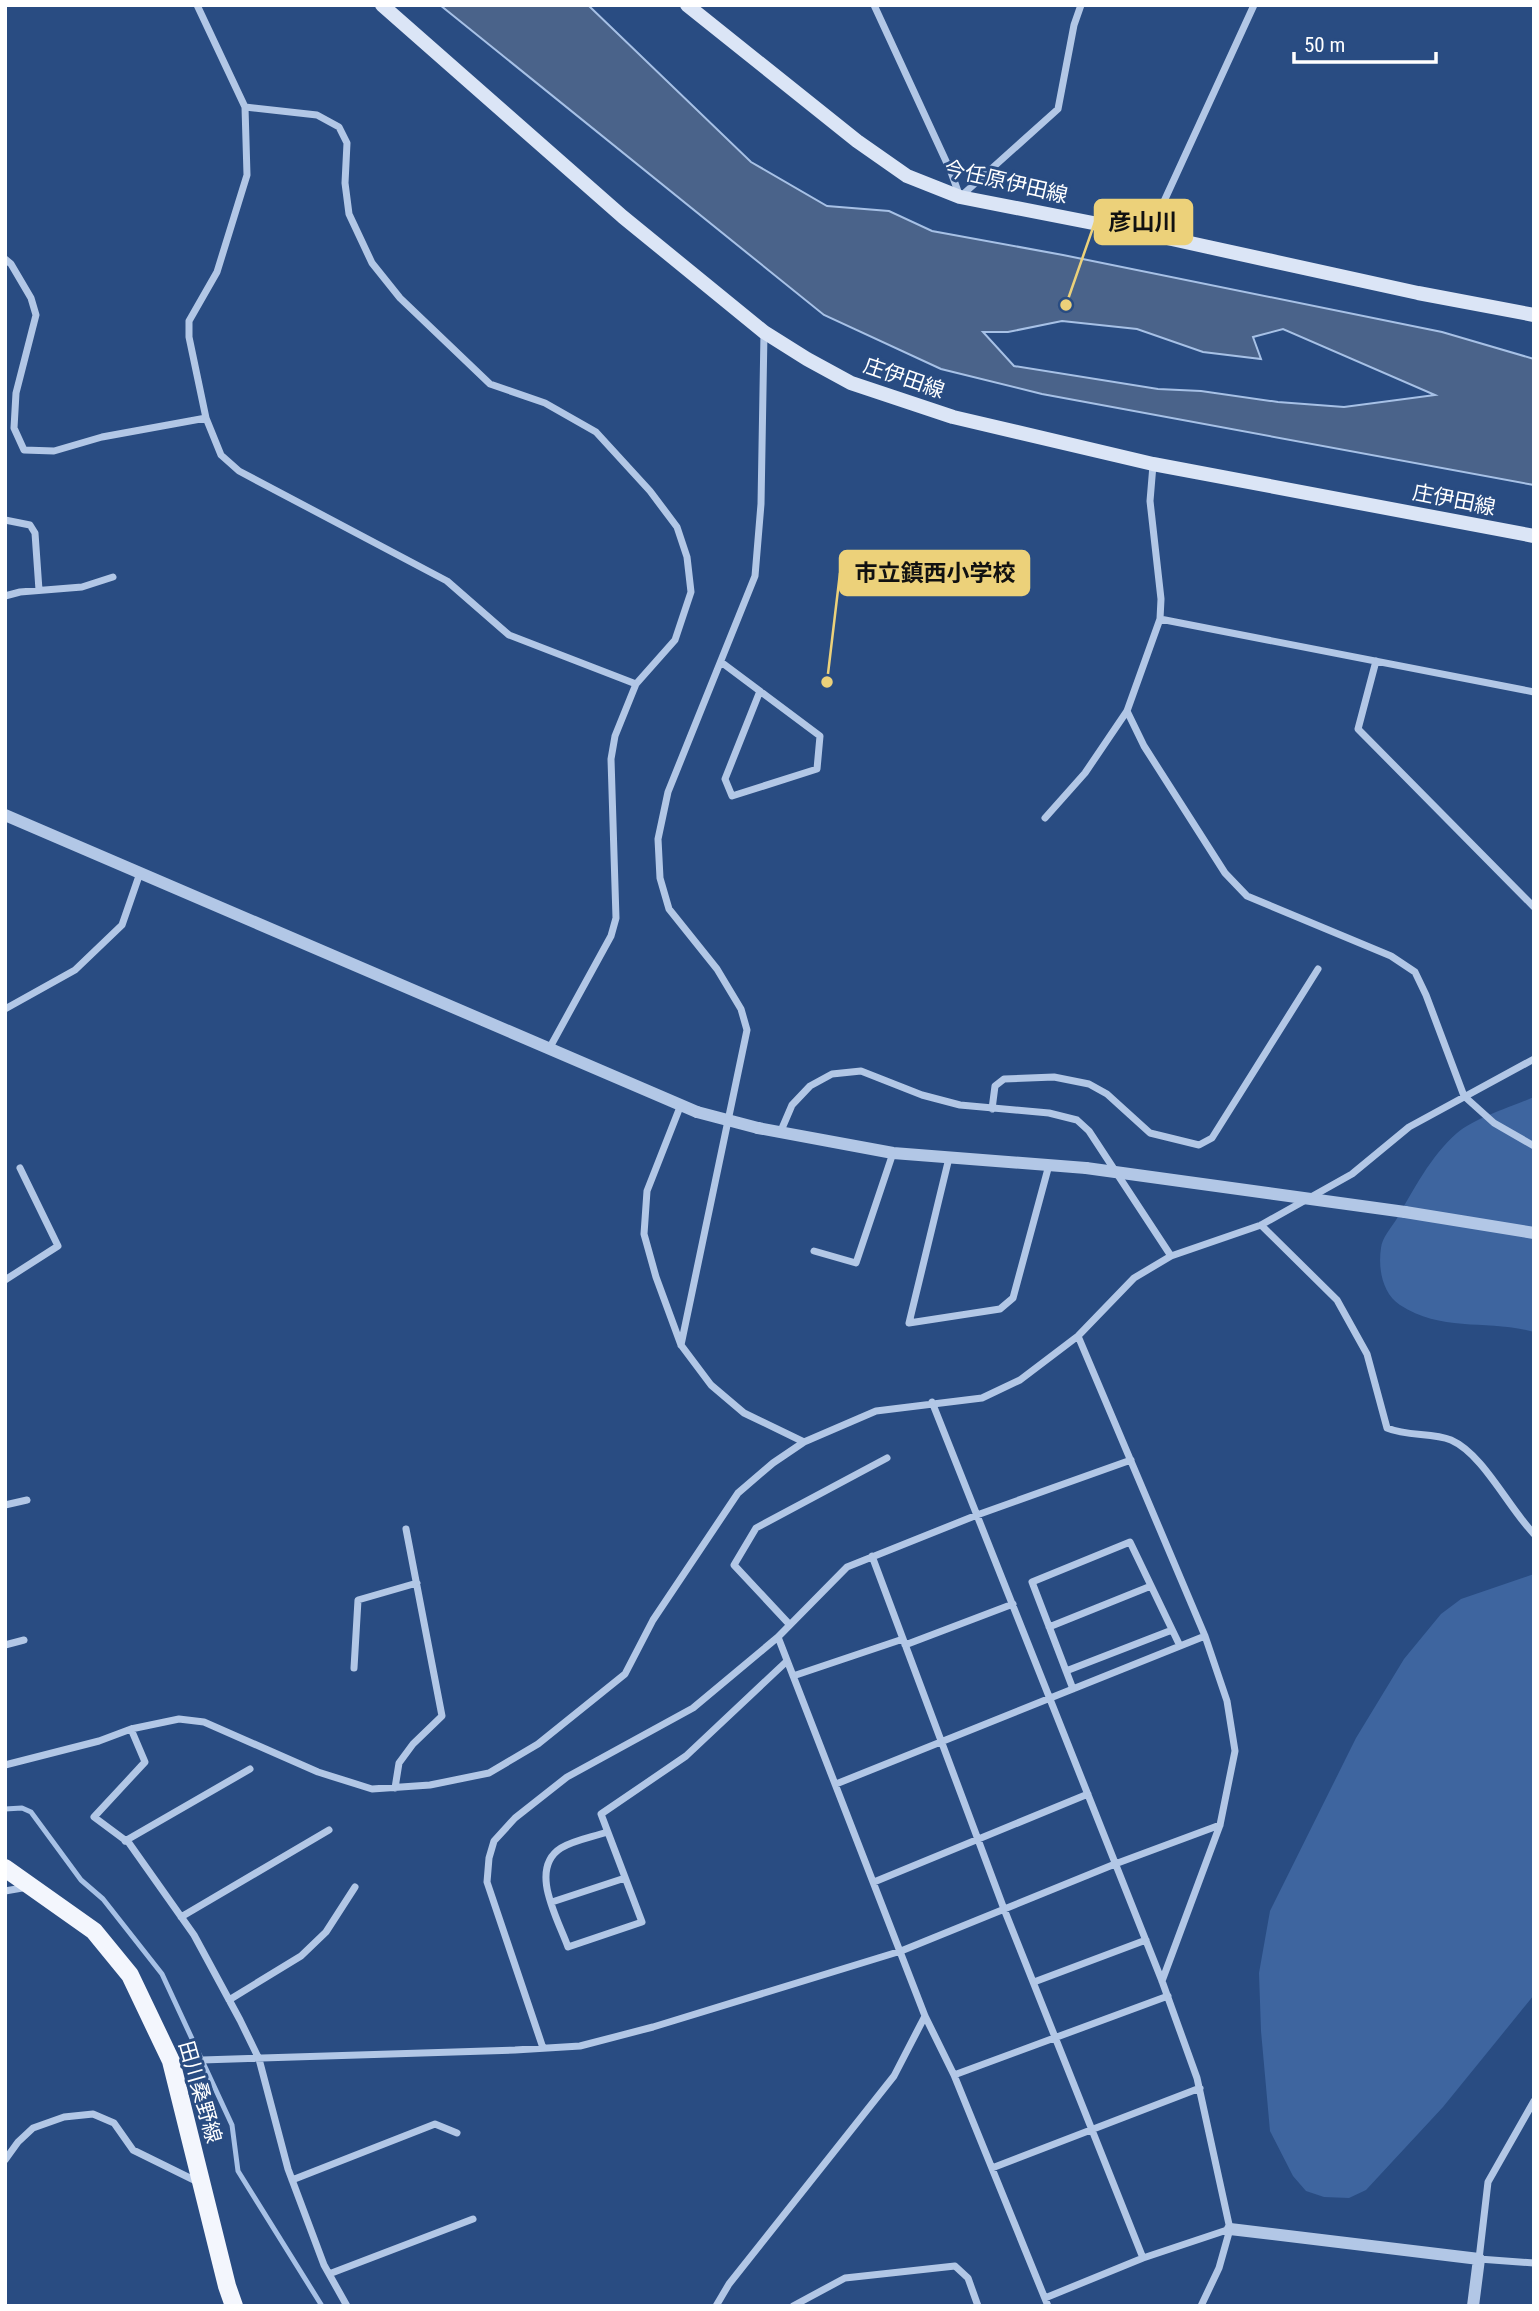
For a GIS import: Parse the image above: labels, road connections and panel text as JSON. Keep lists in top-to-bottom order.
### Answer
{
  "streets": {
    "main road": ["今任原伊田線", "庄伊田線", "田川桑野線"]
  },
  "places": ["彦山川", "市立鎮西小学校"],
  "scale_bar": "50 m"
}
